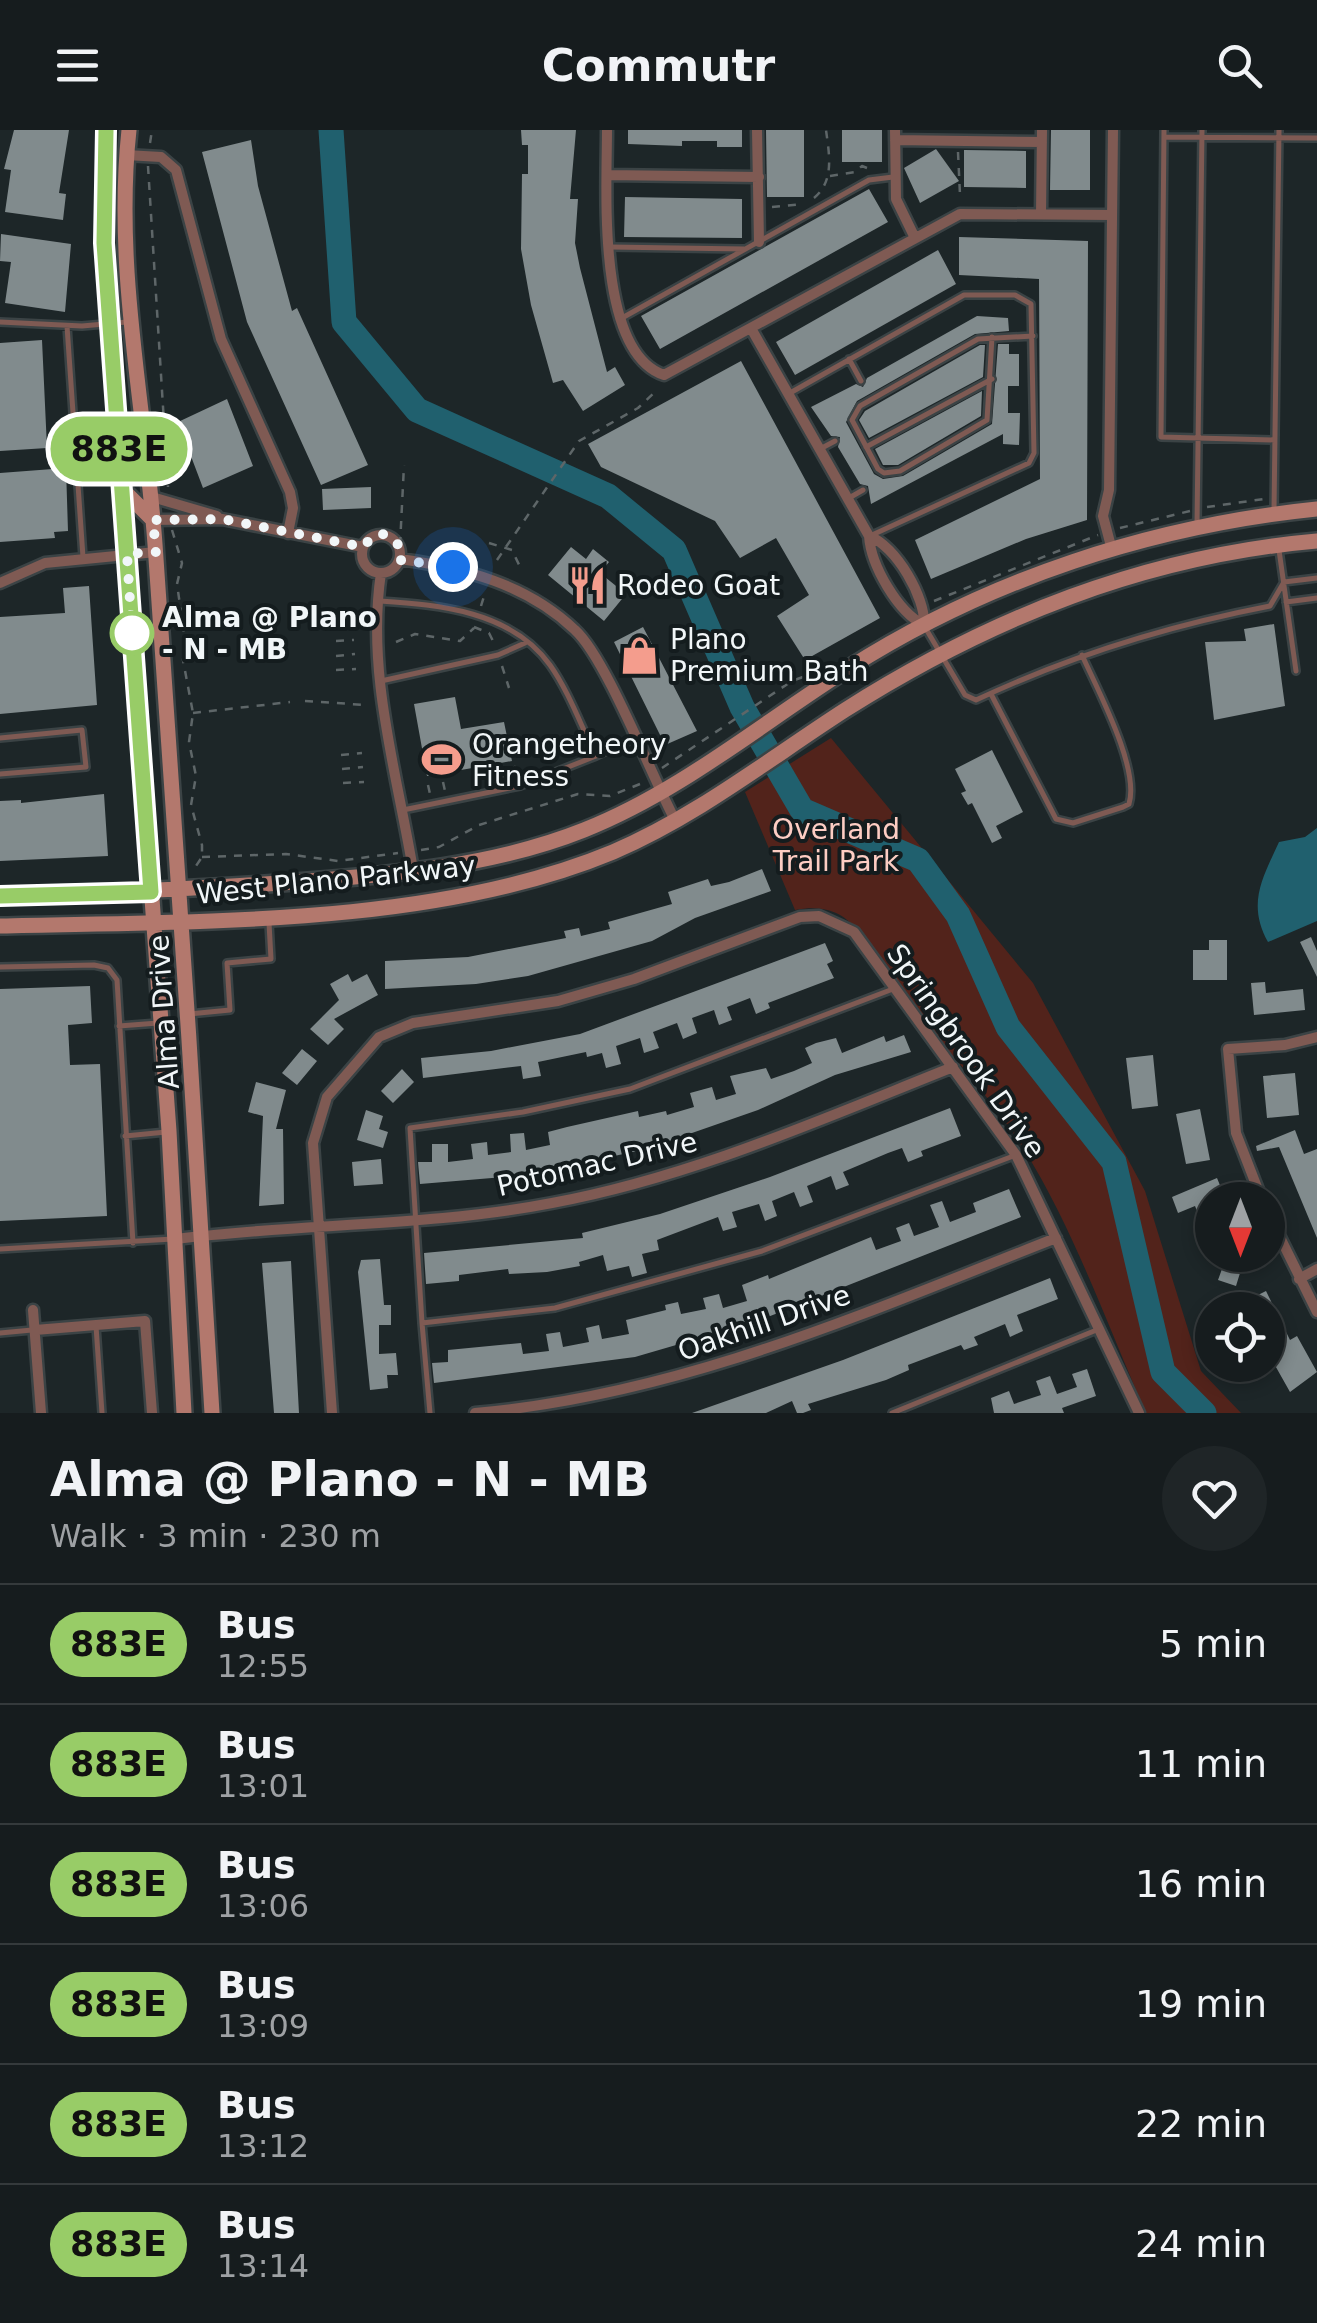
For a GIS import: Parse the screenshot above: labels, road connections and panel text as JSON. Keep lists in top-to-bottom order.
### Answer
{
  "streets": {
    "main road": ["West Plano Parkway", "Alma Drive"],
    "street": ["Springbrook Drive", "Potomac Drive", "Oakhill Drive"]
  },
  "crossings": [
    ["West Plano Parkway", "Alma Drive"],
    ["Alma Drive", "Potomac Drive"],
    ["Springbrook Drive", "Potomac Drive"],
    ["Springbrook Drive", "Oakhill Drive"]
  ],
  "parks": ["Overland Trail Park"],
  "places": {
    "restaurant": ["Rodeo Goat"],
    "other": ["Alma @ Plano - N - MB"],
    "shop": ["Plano Premium Bath"],
    "sports": ["Orangetheory Fitness"]
  },
  "lines": ["bus line 883E"],
  "north": "bottom",
  "page": {
    "header": "Commutr",
    "on_map": "883E",
    "heading": ["Alma @ Plano - N - MB", "Walk · 3 min · 230 m"],
    "list": [
      {
        "mark": "883E",
        "name": "Bus",
        "note": "12:55",
        "value": "5 min"
      },
      {
        "mark": "883E",
        "name": "Bus",
        "note": "13:01",
        "value": "11 min"
      },
      {
        "mark": "883E",
        "name": "Bus",
        "note": "13:06",
        "value": "16 min"
      },
      {
        "mark": "883E",
        "name": "Bus",
        "note": "13:09",
        "value": "19 min"
      },
      {
        "mark": "883E",
        "name": "Bus",
        "note": "13:12",
        "value": "22 min"
      },
      {
        "mark": "883E",
        "name": "Bus",
        "note": "13:14",
        "value": "24 min"
      }
    ]
  }
}
